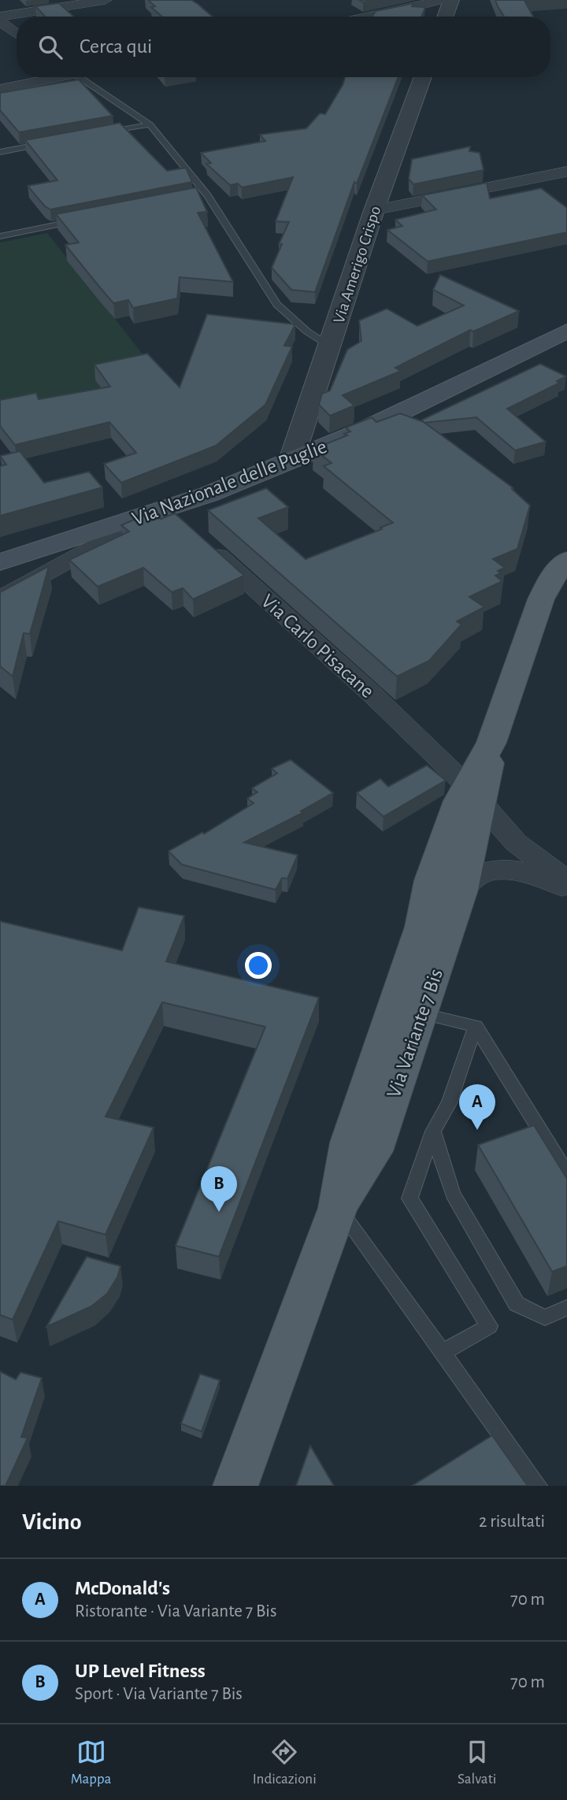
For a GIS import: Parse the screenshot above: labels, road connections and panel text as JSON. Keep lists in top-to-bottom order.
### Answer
{
  "streets": {
    "main road": ["Via Nazionale delle Puglie", "Via Variante 7 Bis"],
    "street": ["Via Amerigo Crispo", "Via Carlo Pisacane"]
  },
  "crossings": [
    ["Via Amerigo Crispo", "Via Nazionale delle Puglie"],
    ["Via Carlo Pisacane", "Via Variante 7 Bis"]
  ],
  "page": {
    "search": "Cerca qui",
    "pins": ["A", "B"],
    "heading": ["Vicino", "2 risultati"],
    "list": [
      {
        "mark": "A",
        "name": "McDonald's",
        "note": "Ristorante · Via Variante 7 Bis",
        "value": "70 m"
      },
      {
        "mark": "B",
        "name": "UP Level Fitness",
        "note": "Sport · Via Variante 7 Bis",
        "value": "70 m"
      }
    ],
    "nav": ["Mappa", "Indicazioni", "Salvati"]
  }
}
